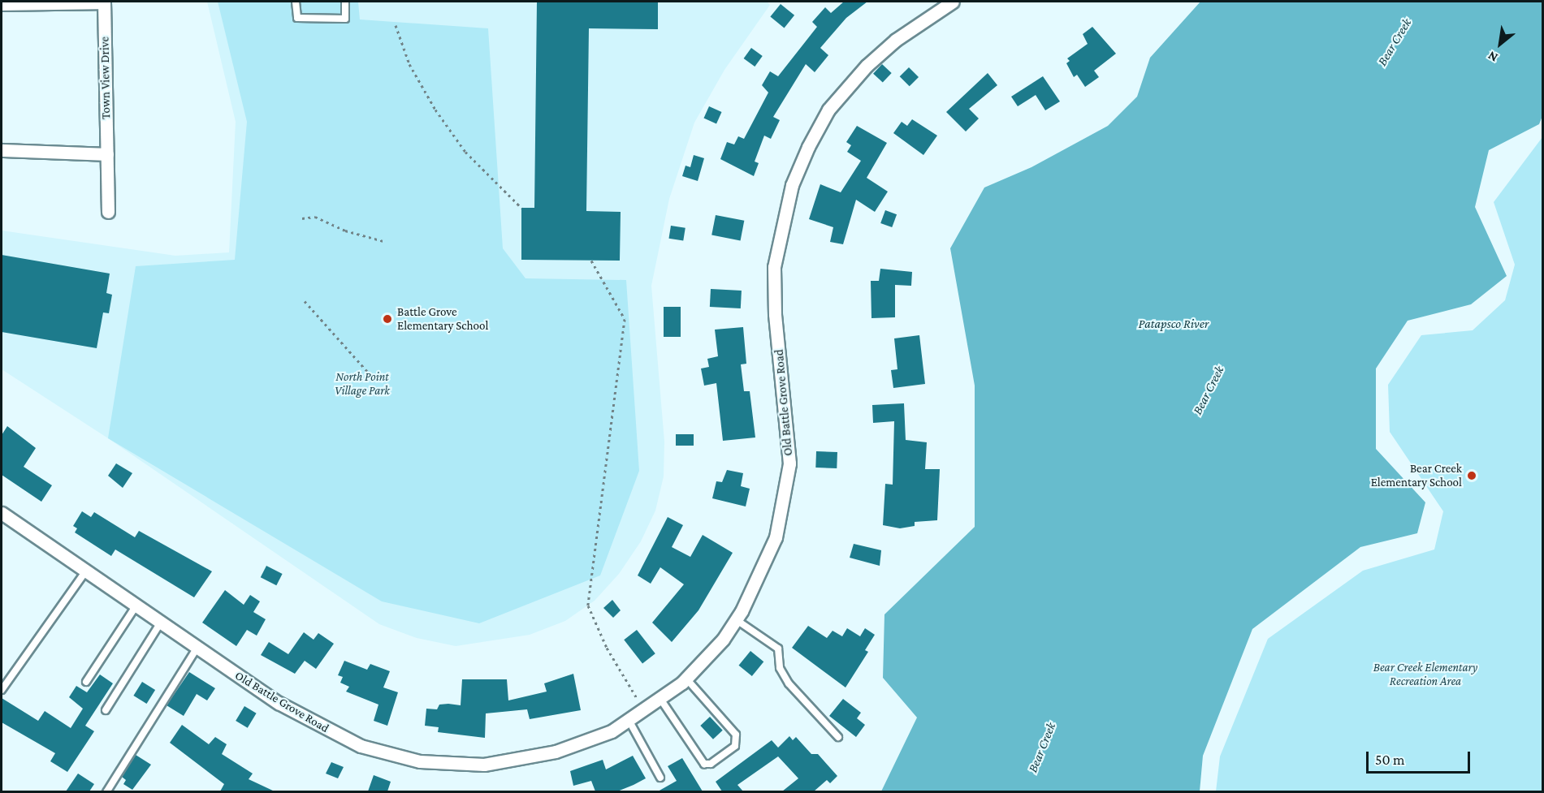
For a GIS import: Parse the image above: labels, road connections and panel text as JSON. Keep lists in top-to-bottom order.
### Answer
{
  "streets": {
    "street": ["Town View Drive", "Old Battle Grove Road"]
  },
  "water": ["Bear Creek", "Patapsco River"],
  "parks": ["North Point Village Park", "Bear Creek Elementary Recreation Area"],
  "places": ["Battle Grove Elementary School", "Bear Creek Elementary School"],
  "scale_bar": "50 m",
  "north": "bottom left"
}
